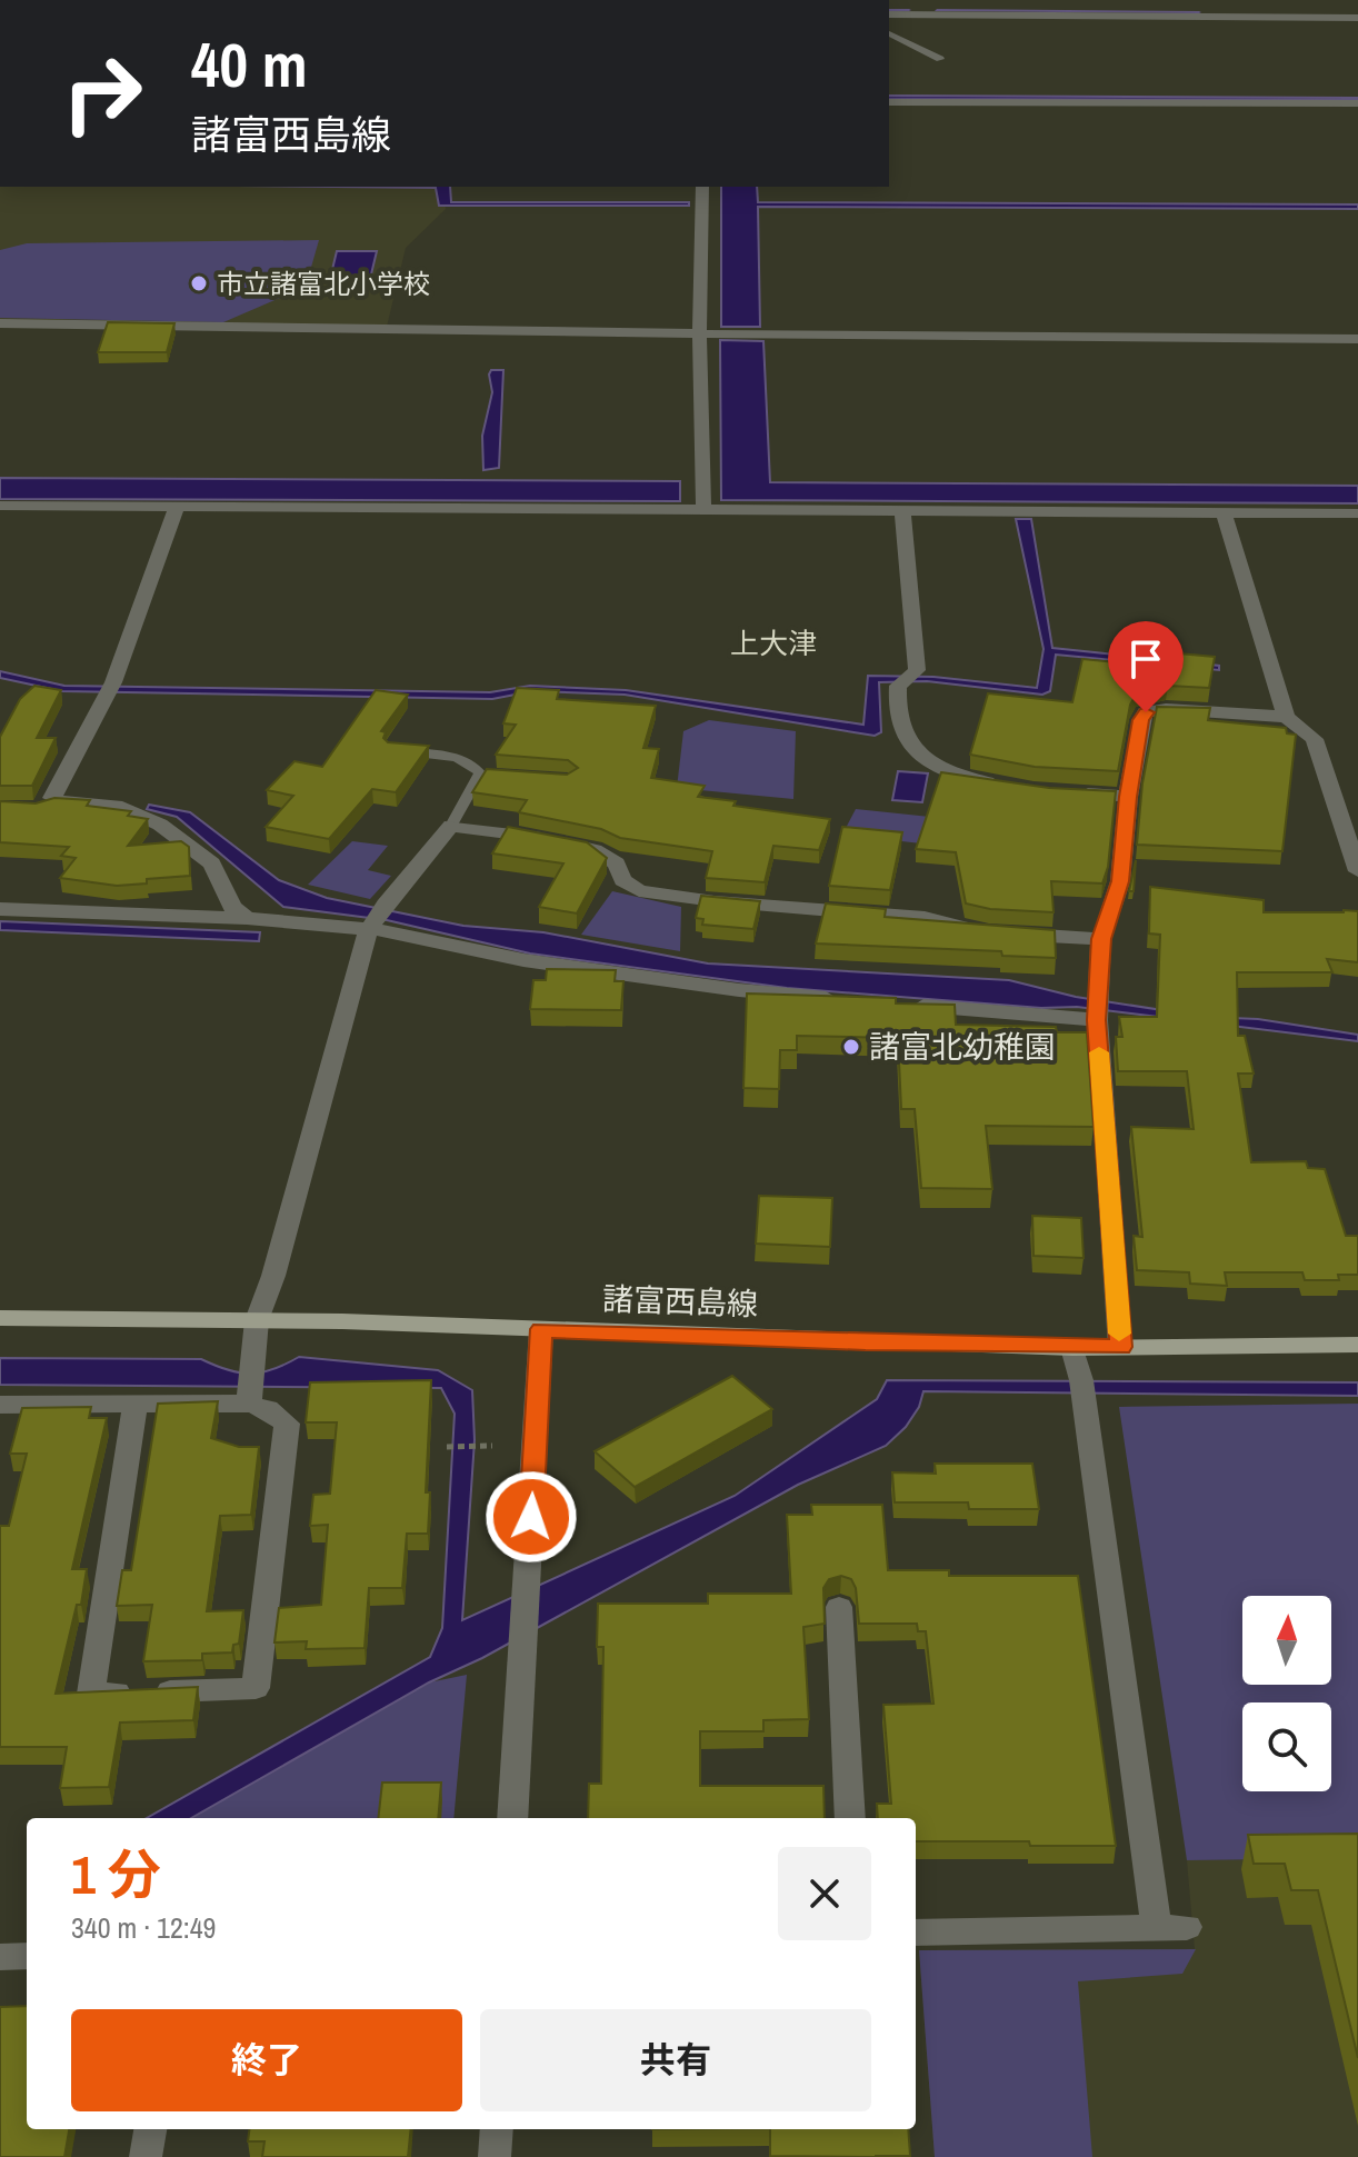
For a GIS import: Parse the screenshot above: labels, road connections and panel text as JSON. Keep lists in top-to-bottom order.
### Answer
{
  "streets": {
    "main road": ["諸富西島線"]
  },
  "districts": ["上大津"],
  "places": ["市立諸富北小学校", "諸富北幼稚園"],
  "north": "top",
  "page": {
    "turn": ["40 m", "諸富西島線"],
    "heading": ["1 分", "340 m · 12:49"],
    "buttons": ["終了", "共有"]
  }
}
